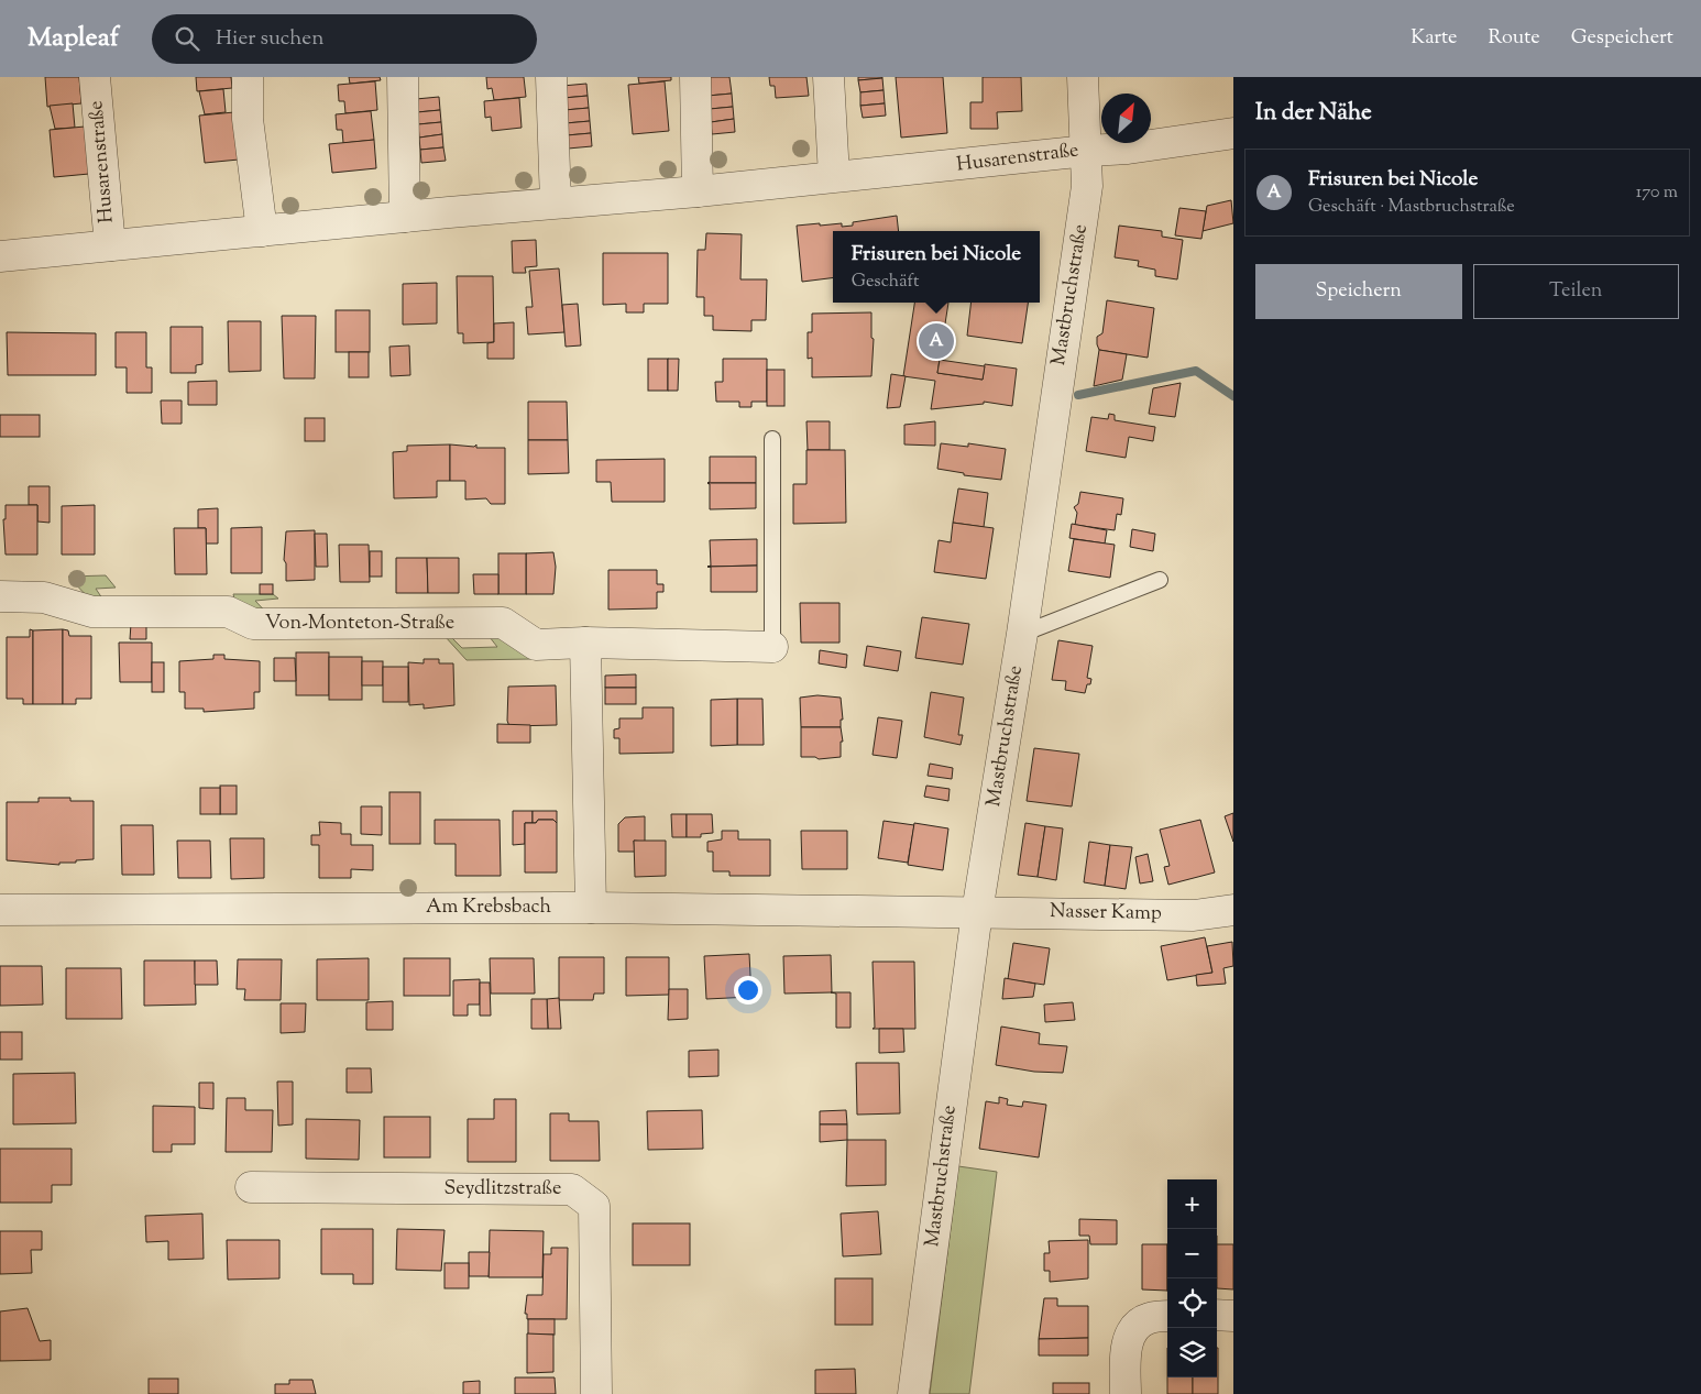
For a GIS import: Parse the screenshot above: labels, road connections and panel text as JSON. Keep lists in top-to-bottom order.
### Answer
{
  "streets": {
    "street": [
      "Husarenstraße",
      "Mastbruchstraße",
      "Von-Monteton-Straße",
      "Am Krebsbach",
      "Nasser Kamp",
      "Seydlitzstraße"
    ]
  },
  "crossings": [
    ["Husarenstraße", "Mastbruchstraße"],
    ["Mastbruchstraße", "Am Krebsbach"],
    ["Mastbruchstraße", "Nasser Kamp"],
    ["Am Krebsbach", "Nasser Kamp"]
  ],
  "north": "top right",
  "page": {
    "header": "Mapleaf",
    "search": "Hier suchen",
    "nav": ["Karte", "Route", "Gespeichert"],
    "heading": "In der Nähe",
    "list": [
      {
        "mark": "A",
        "name": "Frisuren bei Nicole",
        "note": "Geschäft · Mastbruchstraße",
        "value": "170 m"
      }
    ],
    "popup": ["Frisuren bei Nicole", "Geschäft"],
    "buttons": ["Speichern", "Teilen"],
    "pins": "A",
    "map_buttons": ["+", "−"]
  }
}
